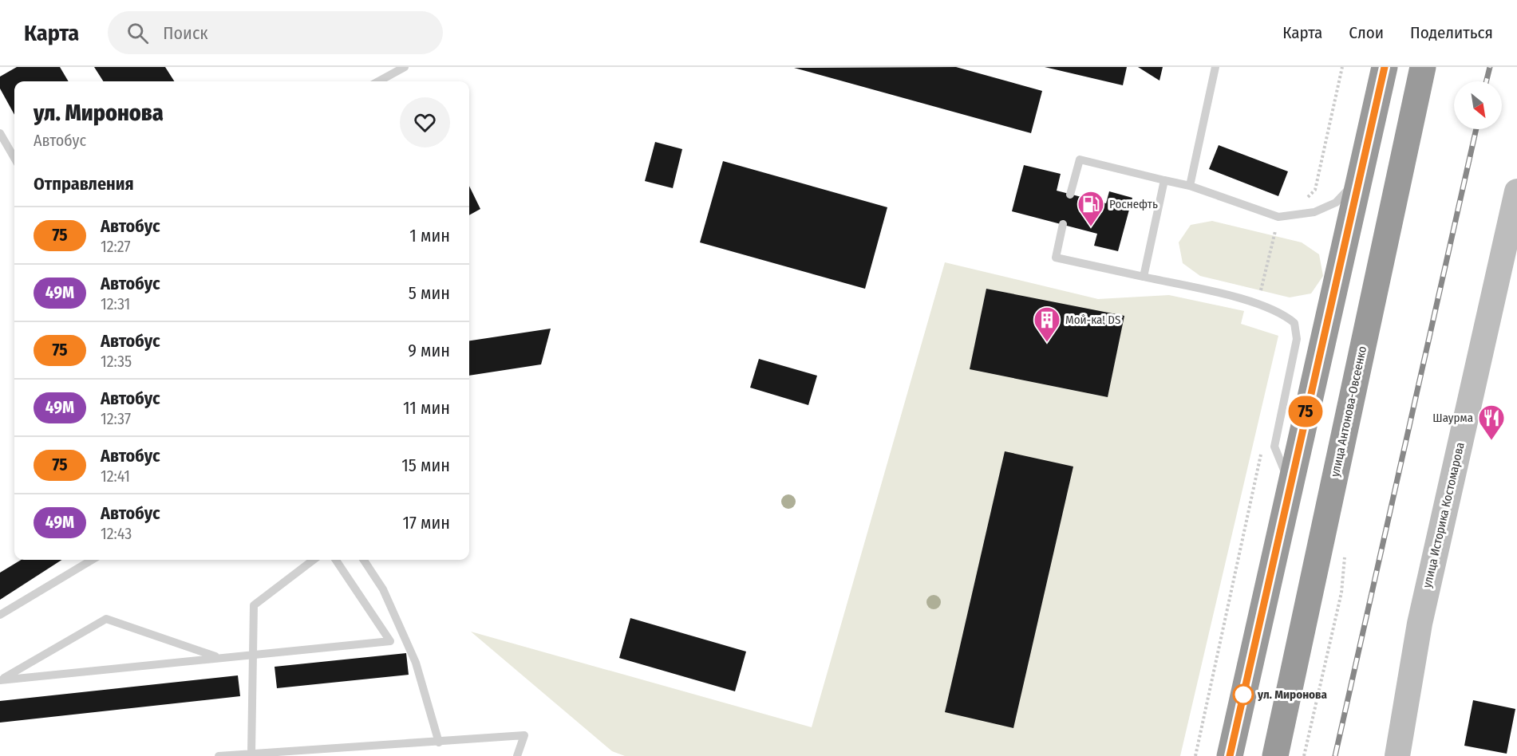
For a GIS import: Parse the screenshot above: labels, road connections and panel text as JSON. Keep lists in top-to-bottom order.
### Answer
{
  "streets": {
    "highway": ["улица Антонова-Овсеенко"],
    "street": ["улица Историка Костомарова"]
  },
  "places": {
    "fuel station": ["Роснефть"],
    "building": ["Мой-ка! DS"],
    "restaurant": ["Шаурма"],
    "other": ["ул. Миронова"]
  },
  "lines": ["bus line 75"],
  "north": "bottom right",
  "page": {
    "header": "Карта",
    "search": "Поиск",
    "nav": ["Карта", "Слои", "Поделиться"],
    "on_map": "75",
    "heading": [
      ["ул. Миронова", "Автобус"],
      "Отправления"
    ],
    "list": [
      {
        "mark": "75",
        "name": "Автобус",
        "note": "12:27",
        "value": "1 мин"
      },
      {
        "mark": "49М",
        "name": "Автобус",
        "note": "12:31",
        "value": "5 мин"
      },
      {
        "mark": "75",
        "name": "Автобус",
        "note": "12:35",
        "value": "9 мин"
      },
      {
        "mark": "49М",
        "name": "Автобус",
        "note": "12:37",
        "value": "11 мин"
      },
      {
        "mark": "75",
        "name": "Автобус",
        "note": "12:41",
        "value": "15 мин"
      },
      {
        "mark": "49М",
        "name": "Автобус",
        "note": "12:43",
        "value": "17 мин"
      }
    ]
  }
}
